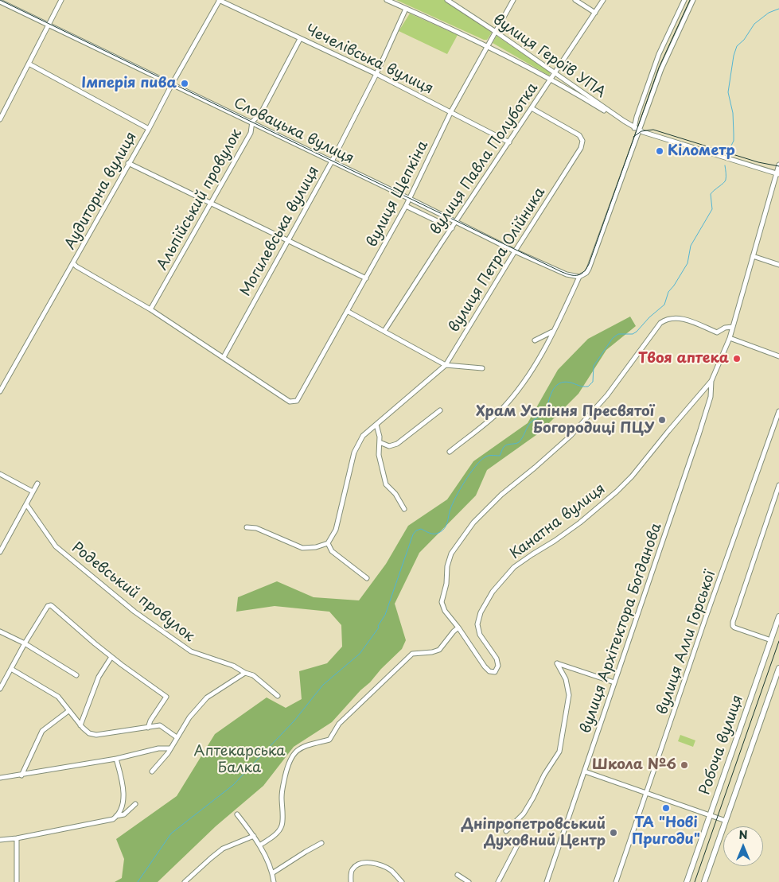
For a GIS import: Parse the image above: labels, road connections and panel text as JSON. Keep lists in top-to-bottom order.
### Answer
{
  "streets": {
    "main road": ["Робоча вулиця"],
    "street": [
      "вулиця Героїв УПА",
      "Чечелівська вулиця",
      "Словацька вулиця",
      "вулиця Павла Полуботка",
      "Аудиторна вулиця",
      "вулиця Щепкіна",
      "Альпійський провулок",
      "Могилевська вулиця",
      "вулиця Петра Олійника",
      "Канатна вулиця",
      "Родевський провулок",
      "вулиця Архітектора Богданова",
      "вулиця Алли Горської"
    ]
  },
  "crossings": [
    ["вулиця Героїв УПА", "вулиця Павла Полуботка"],
    ["вулиця Героїв УПА", "вулиця Щепкіна"],
    ["вулиця Героїв УПА", "Могилевська вулиця"],
    ["Чечелівська вулиця", "вулиця Павла Полуботка"],
    ["Чечелівська вулиця", "Аудиторна вулиця"],
    ["Чечелівська вулиця", "вулиця Щепкіна"],
    ["Чечелівська вулиця", "Альпійський провулок"],
    ["Чечелівська вулиця", "Могилевська вулиця"],
    ["Словацька вулиця", "вулиця Павла Полуботка"],
    ["Словацька вулиця", "Аудиторна вулиця"],
    ["Словацька вулиця", "вулиця Щепкіна"],
    ["Словацька вулиця", "Альпійський провулок"],
    ["Словацька вулиця", "Могилевська вулиця"],
    ["Словацька вулиця", "вулиця Петра Олійника"],
    ["вулиця Павла Полуботка", "вулиця Петра Олійника"],
    ["вулиця Щепкіна", "Могилевська вулиця"],
    ["Канатна вулиця", "вулиця Архітектора Богданова"]
  ],
  "parks": ["Аптекарська Балка"],
  "places": [
    "Імперія пива",
    "Кілометр",
    "Твоя аптека",
    "Храм Успіння Пресвятої Богородиці ПЦУ",
    "Школа №6",
    "ТА \"Нові Пригоди\"",
    "Дніпропетровський Духовний Центр"
  ],
  "north": "top"
}
